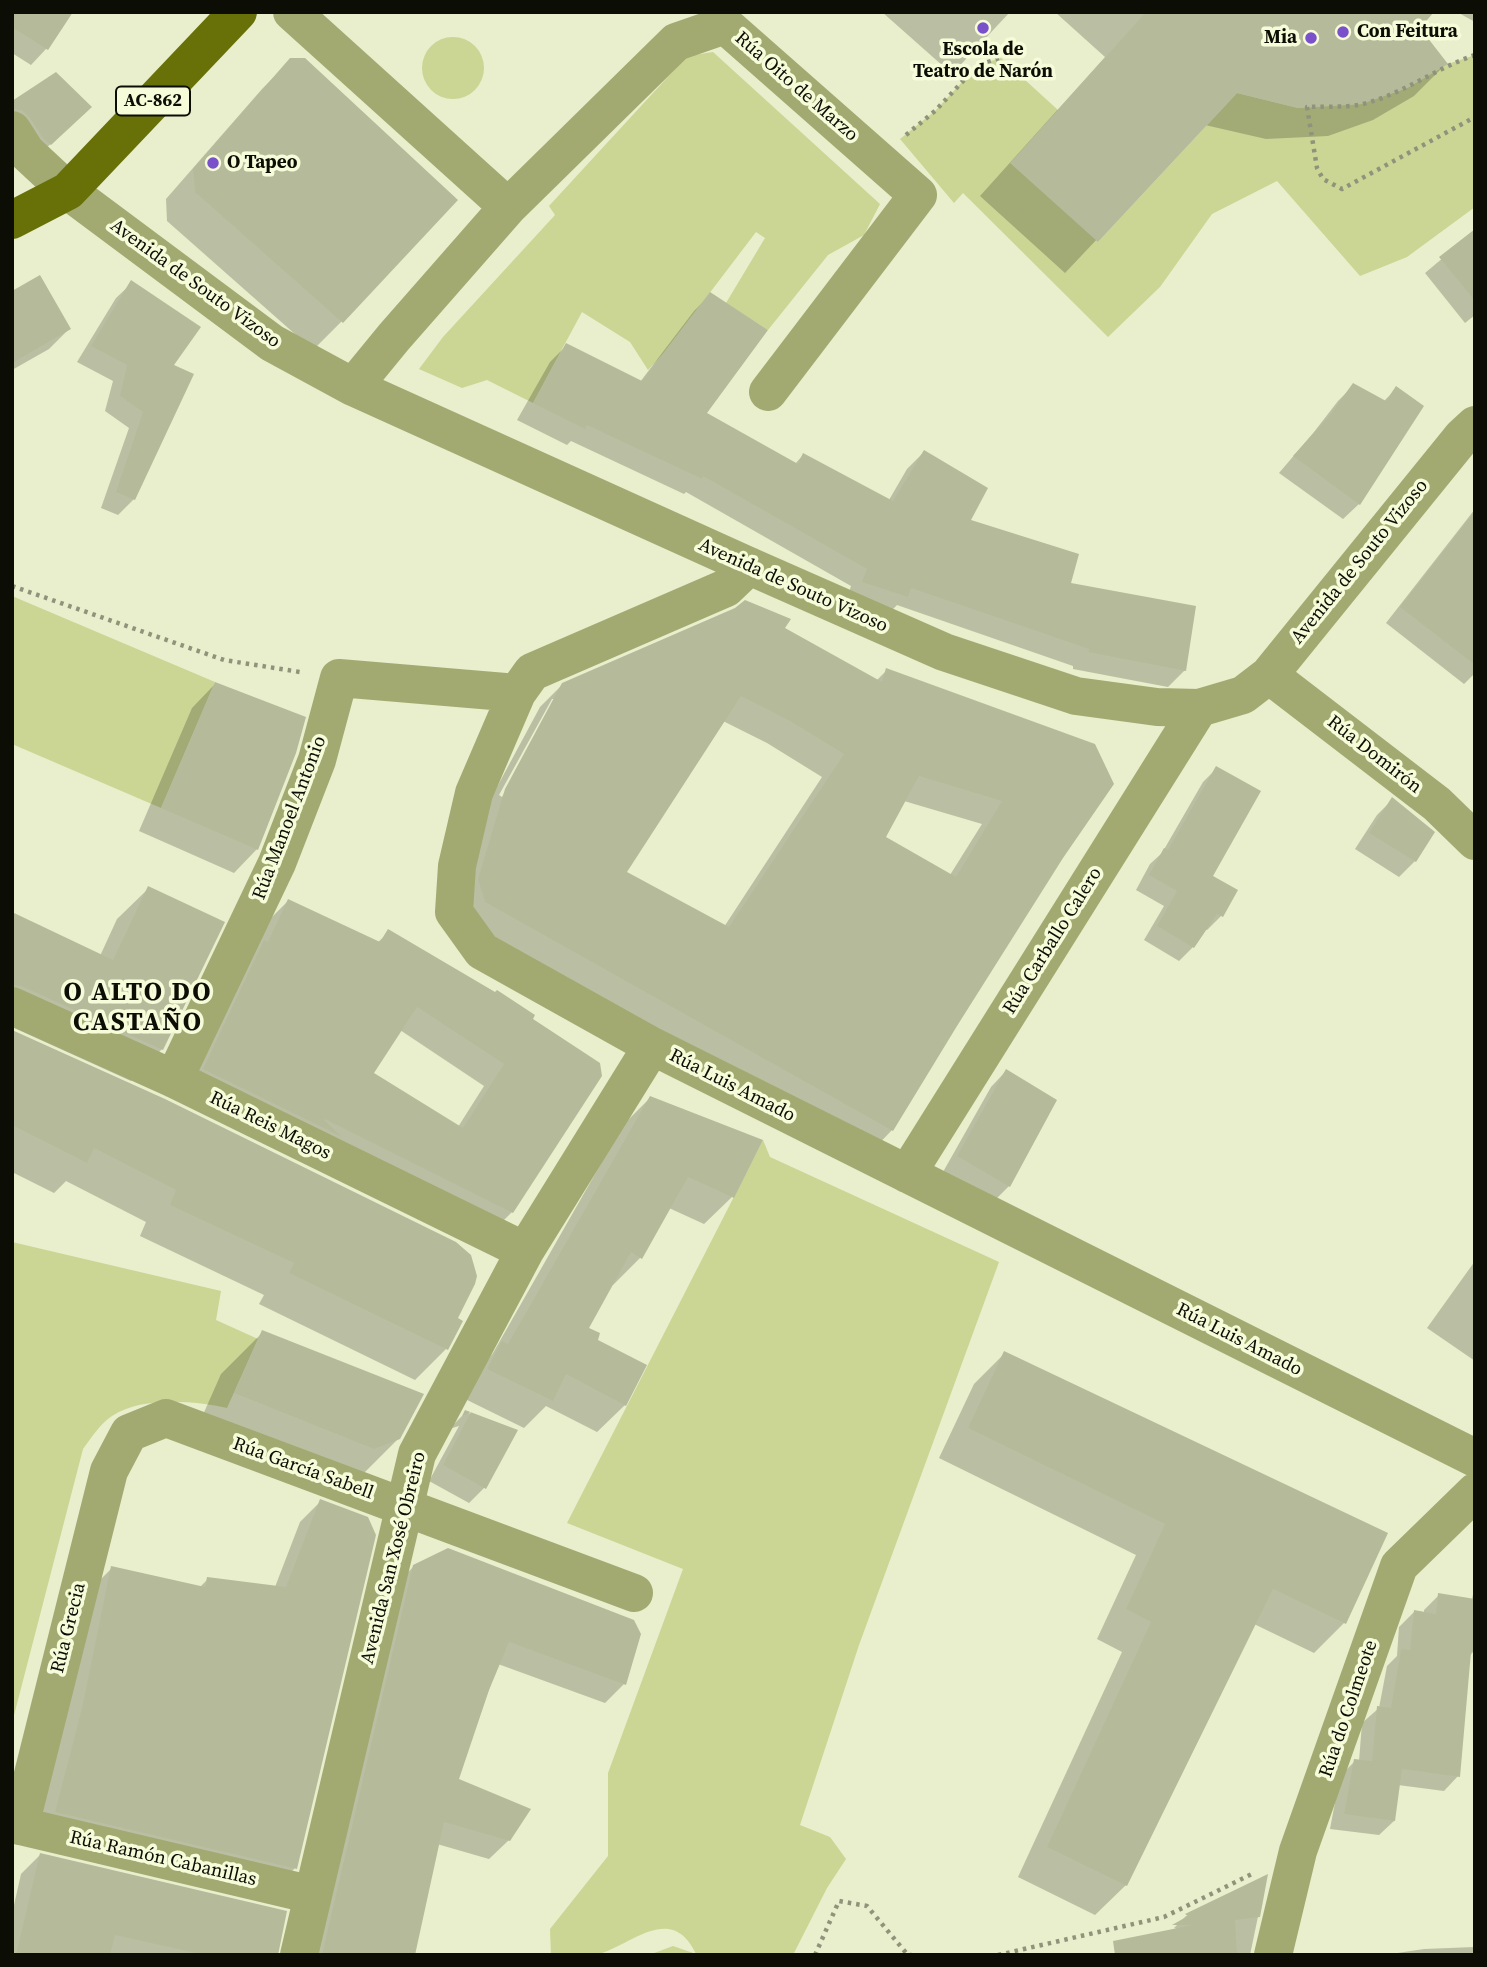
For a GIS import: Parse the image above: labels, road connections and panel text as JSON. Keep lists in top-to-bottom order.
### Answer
{
  "streets": {
    "main road": ["AC-862"],
    "street": [
      "Rúa Oito de Marzo",
      "Avenida de Souto Vizoso",
      "Rúa Domirón",
      "Rúa Manoel Antonio",
      "Rúa Carballo Calero",
      "Rúa Luis Amado",
      "Rúa Reis Magos",
      "Rúa García Sabell",
      "Avenida San Xosé Obreiro",
      "Rúa Grecia",
      "Rúa do Colmeote",
      "Rúa Ramón Cabanillas"
    ]
  },
  "crossings": [
    ["Rúa Oito de Marzo", "Avenida de Souto Vizoso"],
    ["AC-862", "Avenida de Souto Vizoso"],
    ["Avenida de Souto Vizoso", "Rúa Domirón"],
    ["Avenida de Souto Vizoso", "Rúa Carballo Calero"],
    ["Avenida de Souto Vizoso", "Rúa Luis Amado"],
    ["Rúa Manoel Antonio", "Rúa Reis Magos"],
    ["Rúa Carballo Calero", "Rúa Luis Amado"],
    ["Rúa Luis Amado", "Avenida San Xosé Obreiro"],
    ["Rúa Reis Magos", "Avenida San Xosé Obreiro"],
    ["Rúa García Sabell", "Avenida San Xosé Obreiro"],
    ["Rúa García Sabell", "Rúa Grecia"],
    ["Avenida San Xosé Obreiro", "Rúa Ramón Cabanillas"],
    ["Rúa Grecia", "Rúa Ramón Cabanillas"]
  ],
  "districts": ["O ALTO DO CASTAÑO"],
  "places": [
    "Escola de Teatro de Narón",
    "Con Feitura",
    "Mia",
    "O Tapeo"
  ]
}
